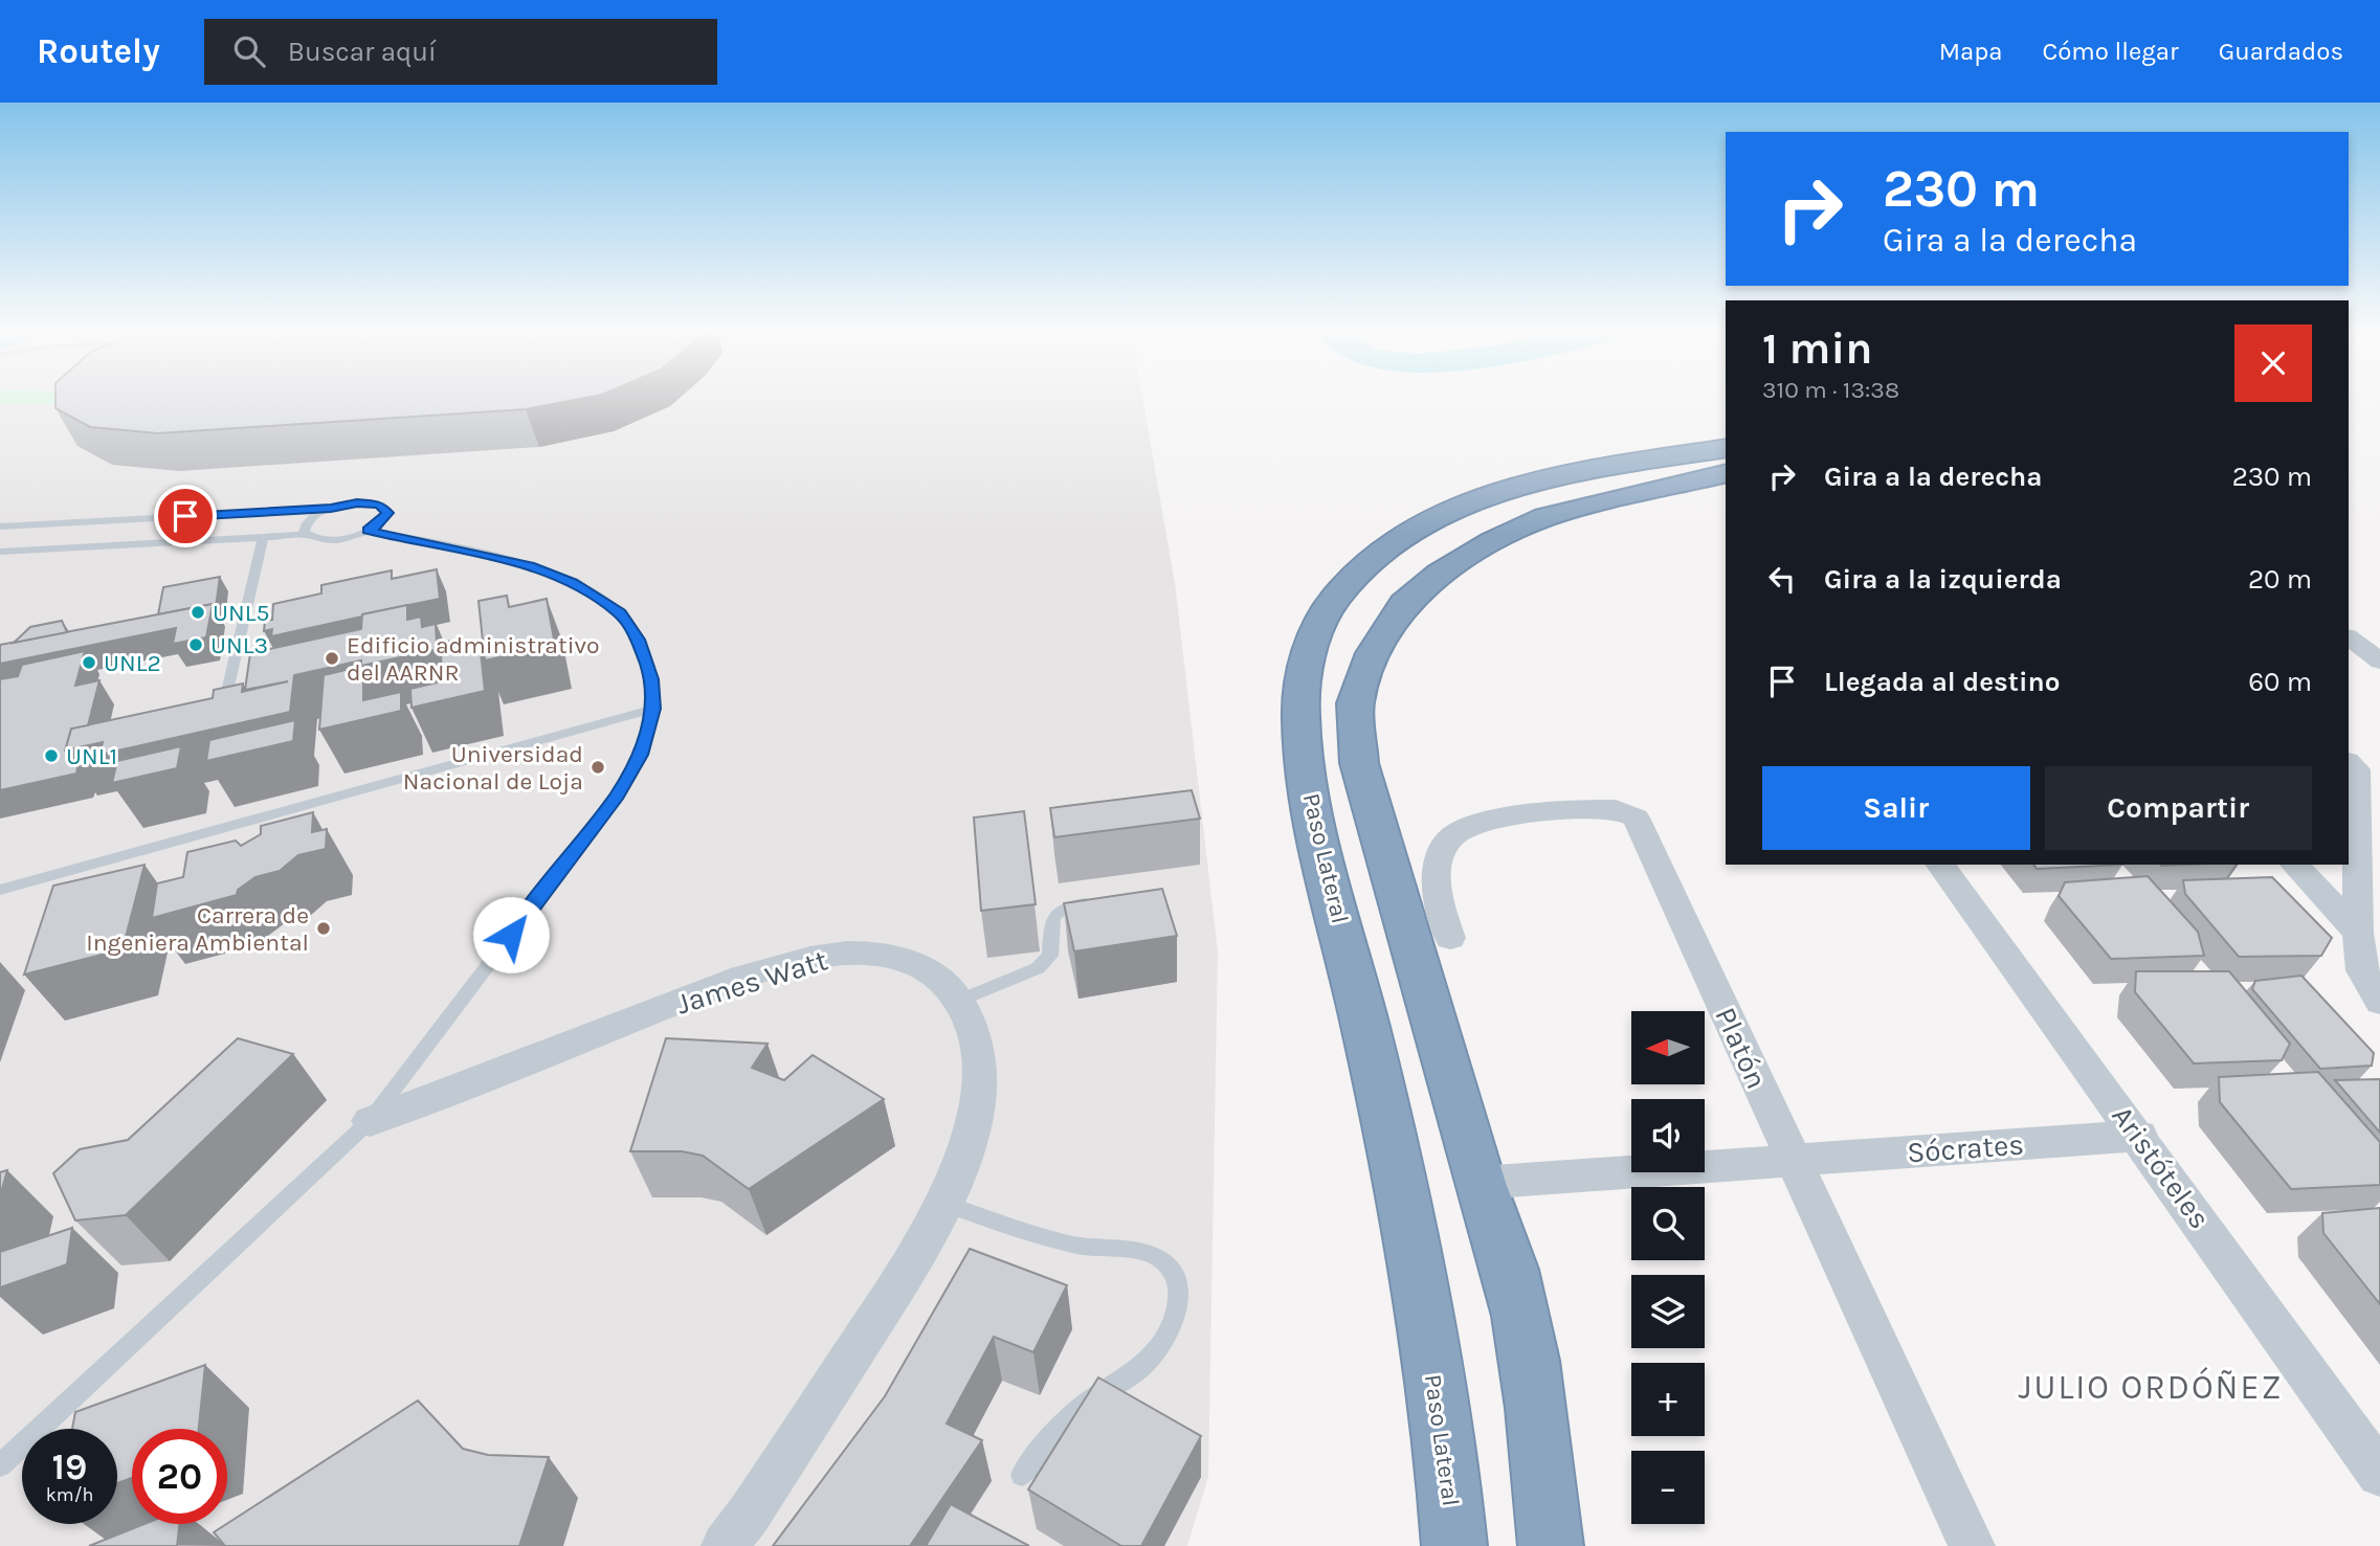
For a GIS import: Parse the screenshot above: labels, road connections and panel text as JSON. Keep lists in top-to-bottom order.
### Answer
{
  "streets": {
    "highway": ["Paso Lateral"],
    "street": [
      "James Watt",
      "Platón",
      "Sócrates",
      "Aristóteles"
    ]
  },
  "crossings": [
    ["Platón", "Sócrates"],
    ["Sócrates", "Aristóteles"]
  ],
  "districts": ["JULIO ORDÓÑEZ"],
  "places": [
    "UNL5",
    "UNL3",
    "Edificio administrativo del AARNR",
    "UNL2",
    "UNL1",
    "Universidad Nacional de Loja",
    "Carrera de Ingeniera Ambiental"
  ],
  "north": "left",
  "page": {
    "header": "Routely",
    "search": "Buscar aquí",
    "nav": ["Mapa", "Cómo llegar", "Guardados"],
    "turn": ["230 m", "Gira a la derecha"],
    "heading": ["1 min", "310 m · 13:38"],
    "list": [
      {
        "name": "Gira a la derecha",
        "value": "230 m"
      },
      {
        "name": "Gira a la izquierda",
        "value": "20 m"
      },
      {
        "name": "Llegada al destino",
        "value": "60 m"
      }
    ],
    "buttons": ["Salir", "Compartir"],
    "map_buttons": ["+", "−"],
    "speed": "19 km/h",
    "limit": "20"
  }
}
